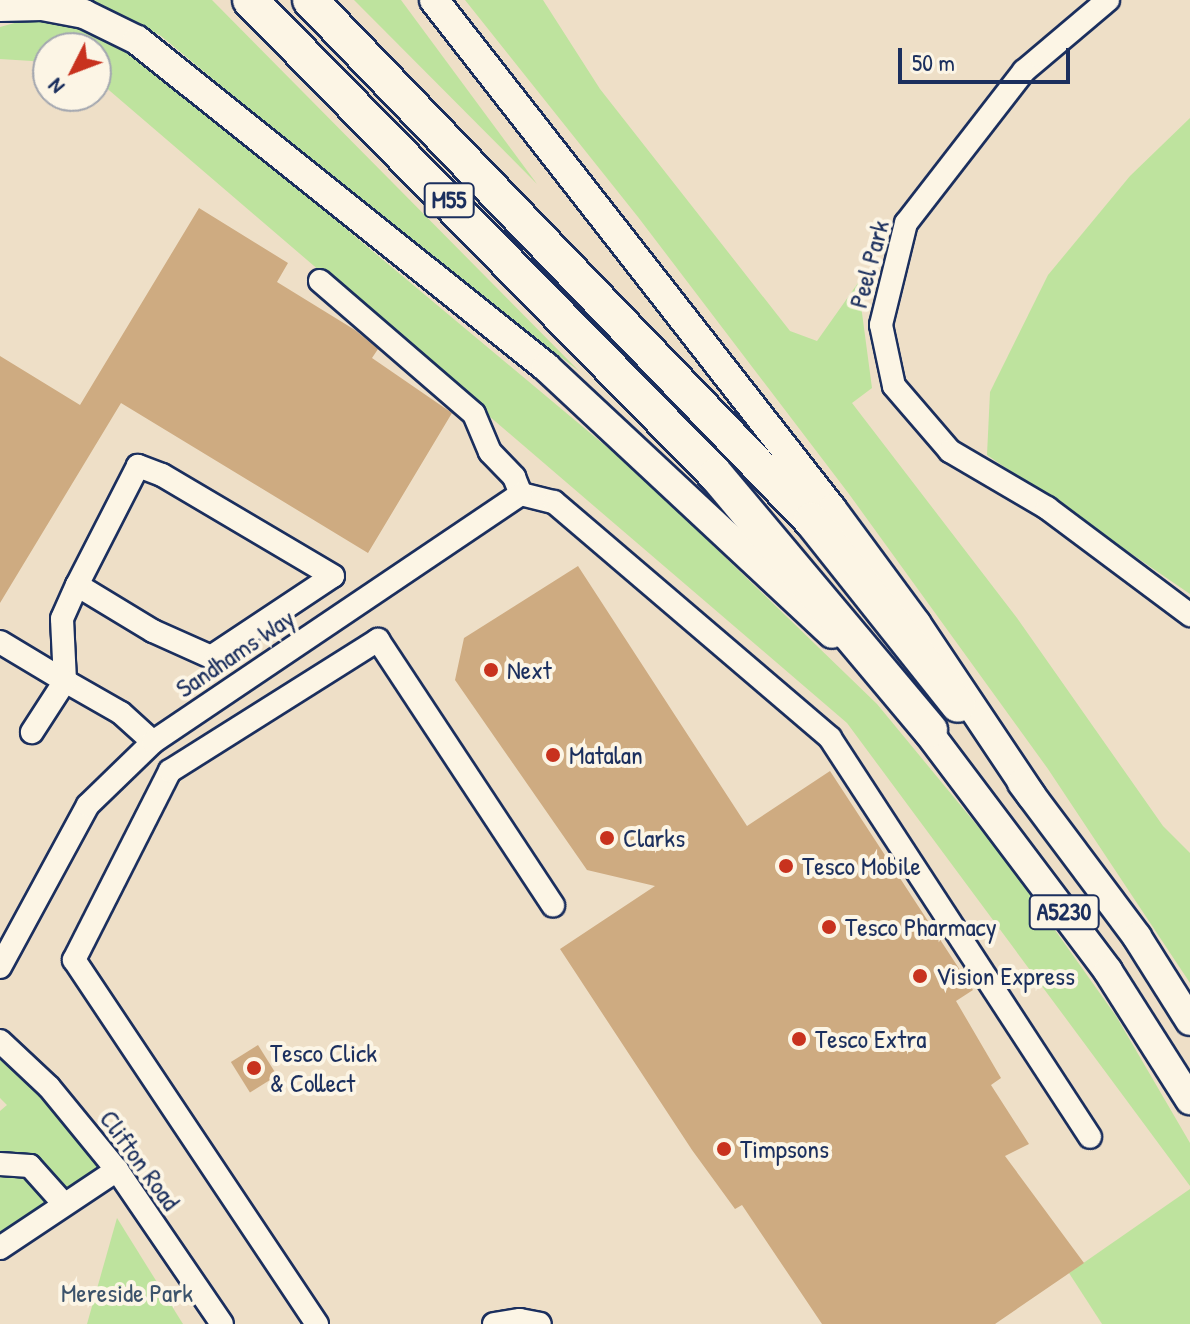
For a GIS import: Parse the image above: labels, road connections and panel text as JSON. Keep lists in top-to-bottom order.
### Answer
{
  "streets": {
    "highway": ["M55"],
    "main road": ["A5230"],
    "street": ["Peel Park", "Sandhams Way", "Clifton Road"]
  },
  "crossings": [
    ["M55", "A5230"]
  ],
  "parks": ["Mereside Park"],
  "places": [
    "Next",
    "Matalan",
    "Clarks",
    "Tesco Mobile",
    "Tesco Pharmacy",
    "Vision Express",
    "Tesco Extra",
    "Tesco Click & Collect",
    "Timpsons"
  ],
  "scale_bar": "50 m",
  "north": "bottom left"
}
